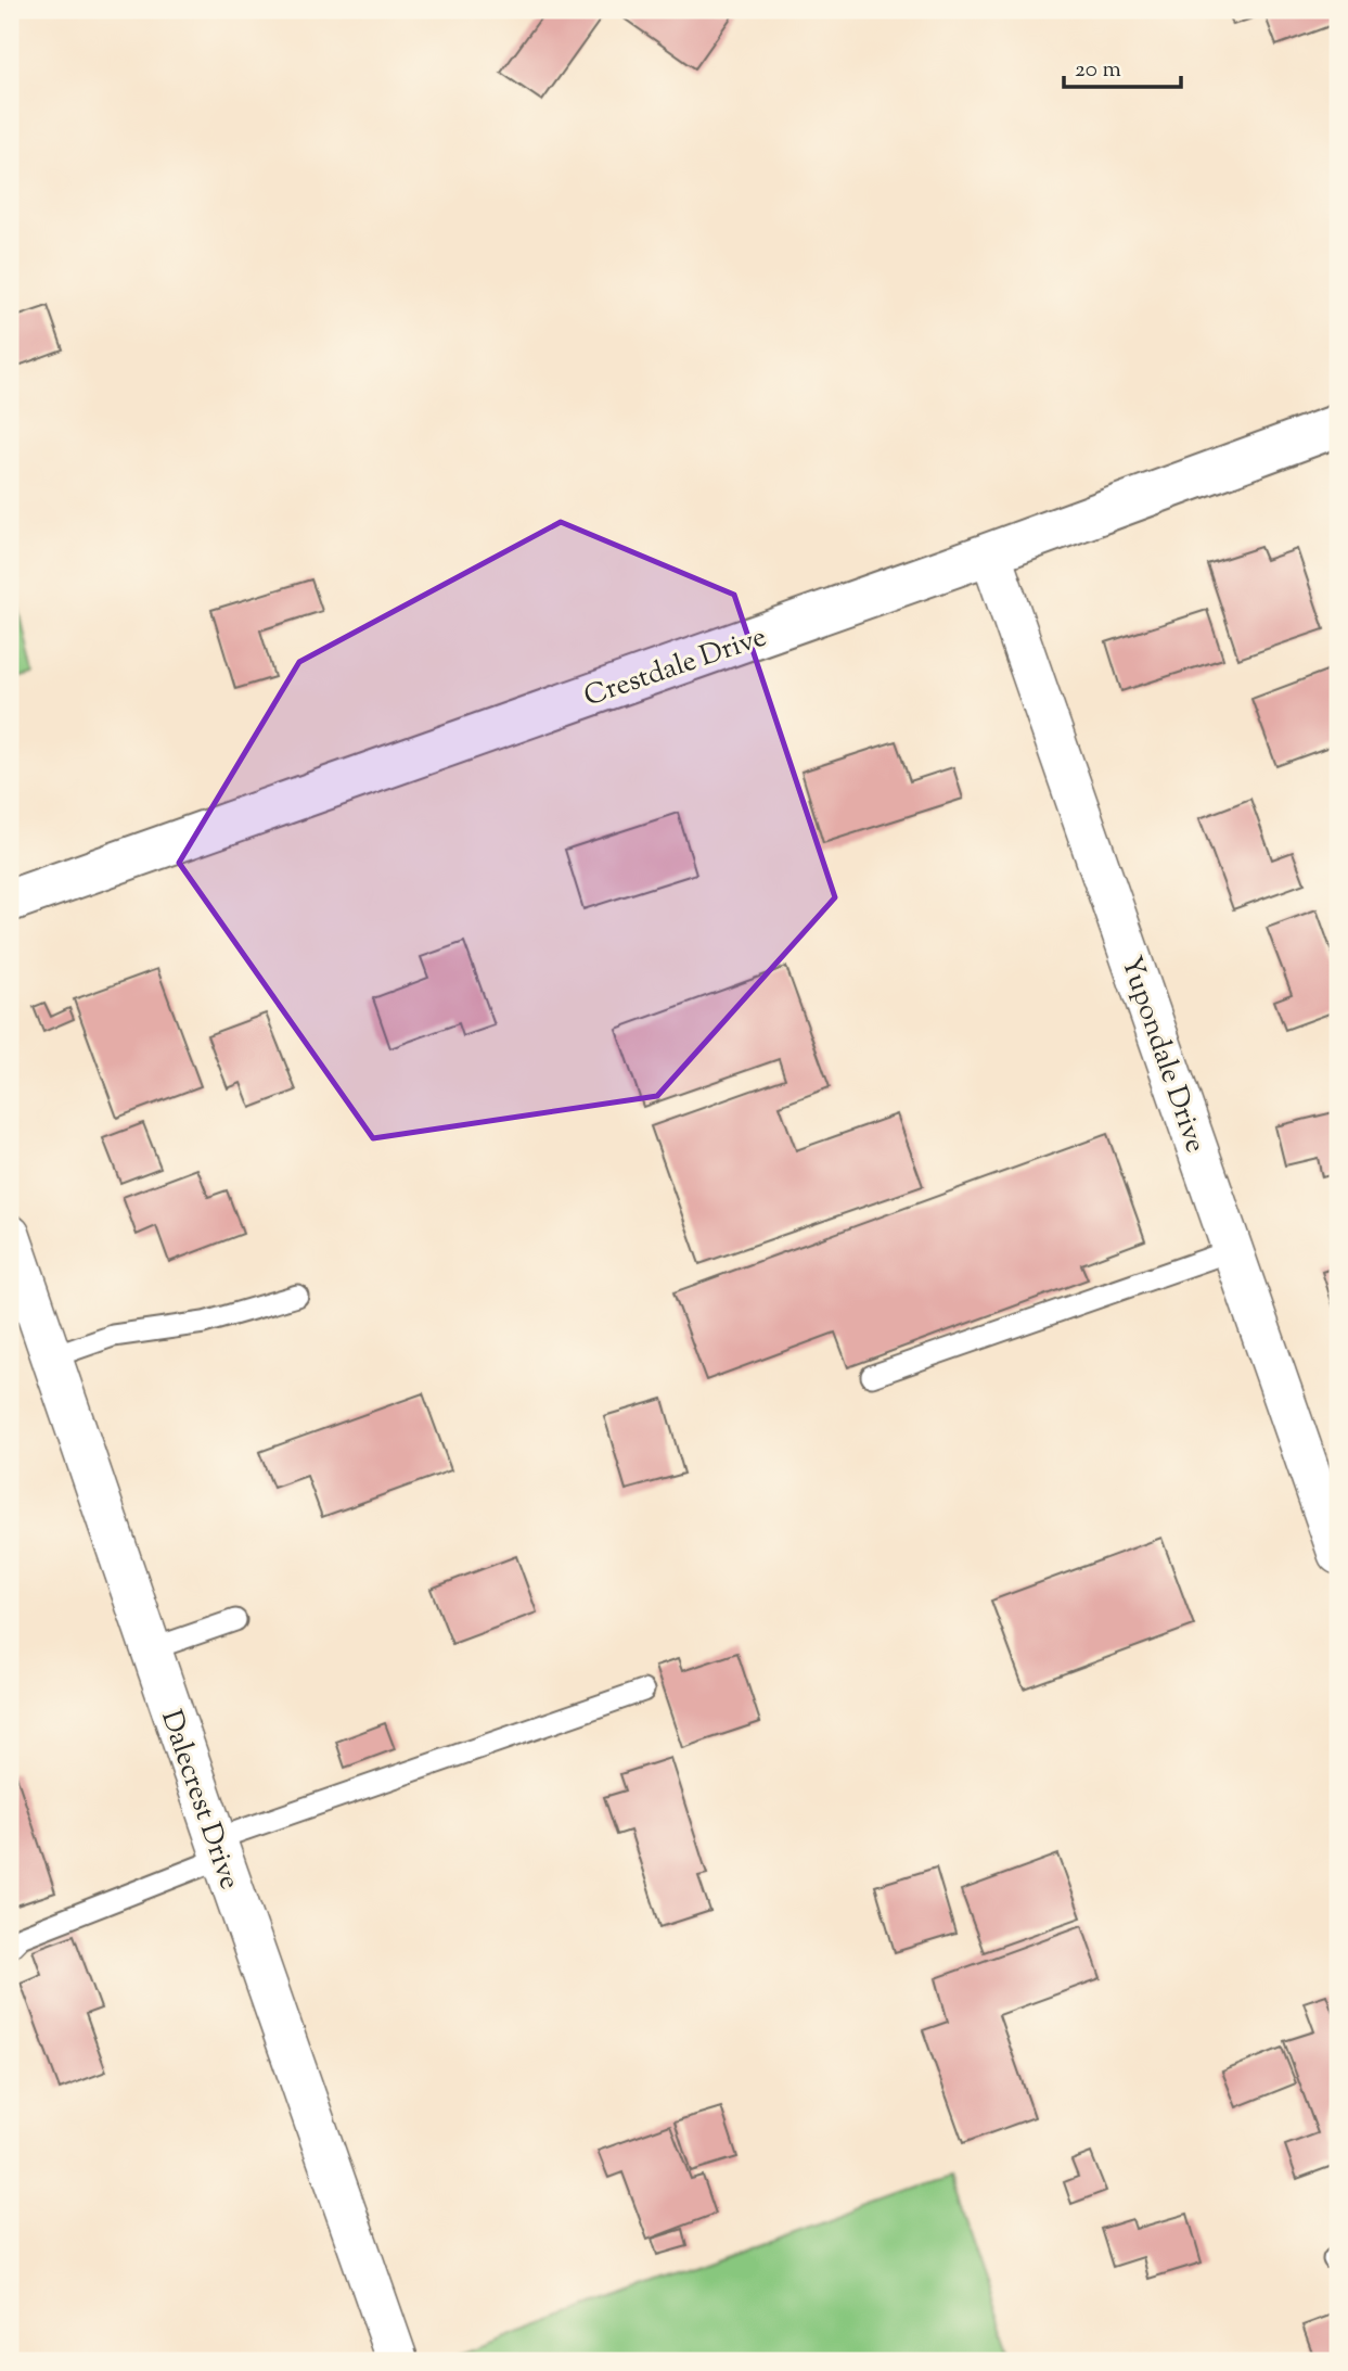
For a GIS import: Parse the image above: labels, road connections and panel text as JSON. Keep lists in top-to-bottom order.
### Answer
{
  "streets": {
    "street": ["Crestdale Drive", "Yupondale Drive", "Dalecrest Drive"]
  },
  "crossings": [
    ["Crestdale Drive", "Yupondale Drive"]
  ],
  "scale_bar": "20 m"
}
